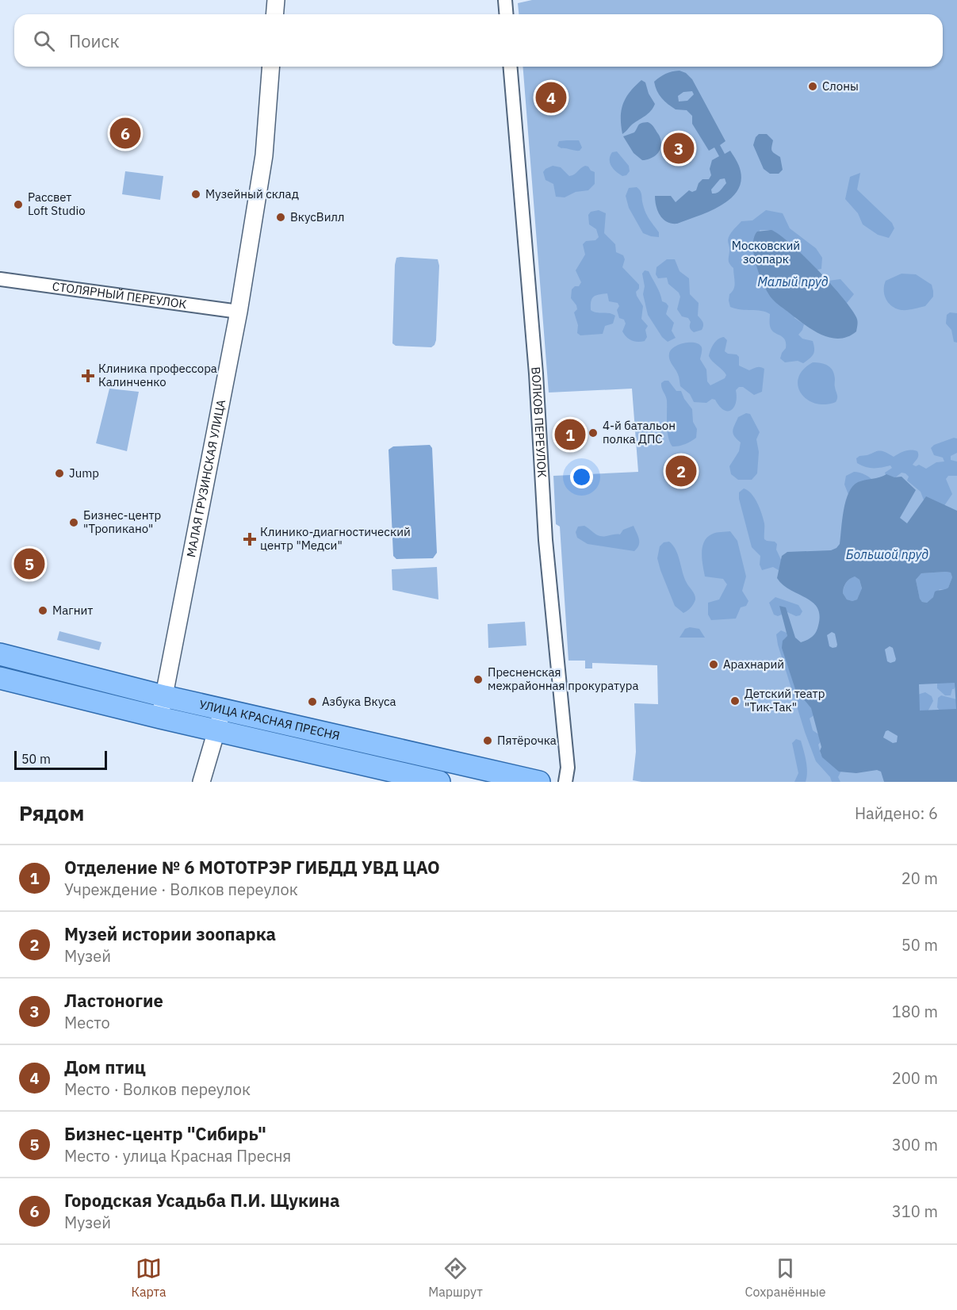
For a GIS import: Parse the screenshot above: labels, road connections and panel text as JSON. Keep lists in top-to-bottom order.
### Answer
{
  "streets": {
    "main road": ["УЛИЦА КРАСНАЯ ПРЕСНЯ"],
    "street": ["СТОЛЯРНЫЙ ПЕРЕУЛОК", "ВОЛКОВ ПЕРЕУЛОК", "МАЛАЯ ГРУЗИНСКАЯ УЛИЦА"]
  },
  "crossings": [
    ["СТОЛЯРНЫЙ ПЕРЕУЛОК", "МАЛАЯ ГРУЗИНСКАЯ УЛИЦА"],
    ["МАЛАЯ ГРУЗИНСКАЯ УЛИЦА", "УЛИЦА КРАСНАЯ ПРЕСНЯ"]
  ],
  "water": ["Малый пруд", "Большой пруд"],
  "parks": ["Московский зоопарк"],
  "places": {
    "other": [
      "Слоны",
      "Музейный склад",
      "Рассвет Loft Studio",
      "ВкусВилл",
      "4-й батальон полка ДПС",
      "Jump",
      "Бизнес-центр \"Тропикано\"",
      "Магнит",
      "Арахнарий",
      "Пресненская межрайонная прокуратура",
      "Детский театр \"Тик-Так\"",
      "Азбука Вкуса",
      "Пятёрочка"
    ],
    "health": ["Клиника профессора Калинченко", "Клинико-диагностический центр \"Медси\""]
  },
  "scale_bar": "50 m",
  "page": {
    "search": "Поиск",
    "pins": [
      "4",
      "6",
      "3",
      "1",
      "2",
      "5"
    ],
    "scale": "50 m",
    "heading": ["Рядом", "Найдено: 6"],
    "list": [
      {
        "mark": "1",
        "name": "Отделение № 6 МОТОТРЭР ГИБДД УВД ЦАО",
        "note": "Учреждение · Волков переулок",
        "value": "20 m"
      },
      {
        "mark": "2",
        "name": "Музей истории зоопарка",
        "note": "Музей",
        "value": "50 m"
      },
      {
        "mark": "3",
        "name": "Ластоногие",
        "note": "Место",
        "value": "180 m"
      },
      {
        "mark": "4",
        "name": "Дом птиц",
        "note": "Место · Волков переулок",
        "value": "200 m"
      },
      {
        "mark": "5",
        "name": "Бизнес-центр \"Сибирь\"",
        "note": "Место · улица Красная Пресня",
        "value": "300 m"
      },
      {
        "mark": "6",
        "name": "Городская Усадьба П.И. Щукина",
        "note": "Музей",
        "value": "310 m"
      }
    ],
    "nav": ["Карта", "Маршрут", "Сохранённые"]
  }
}
